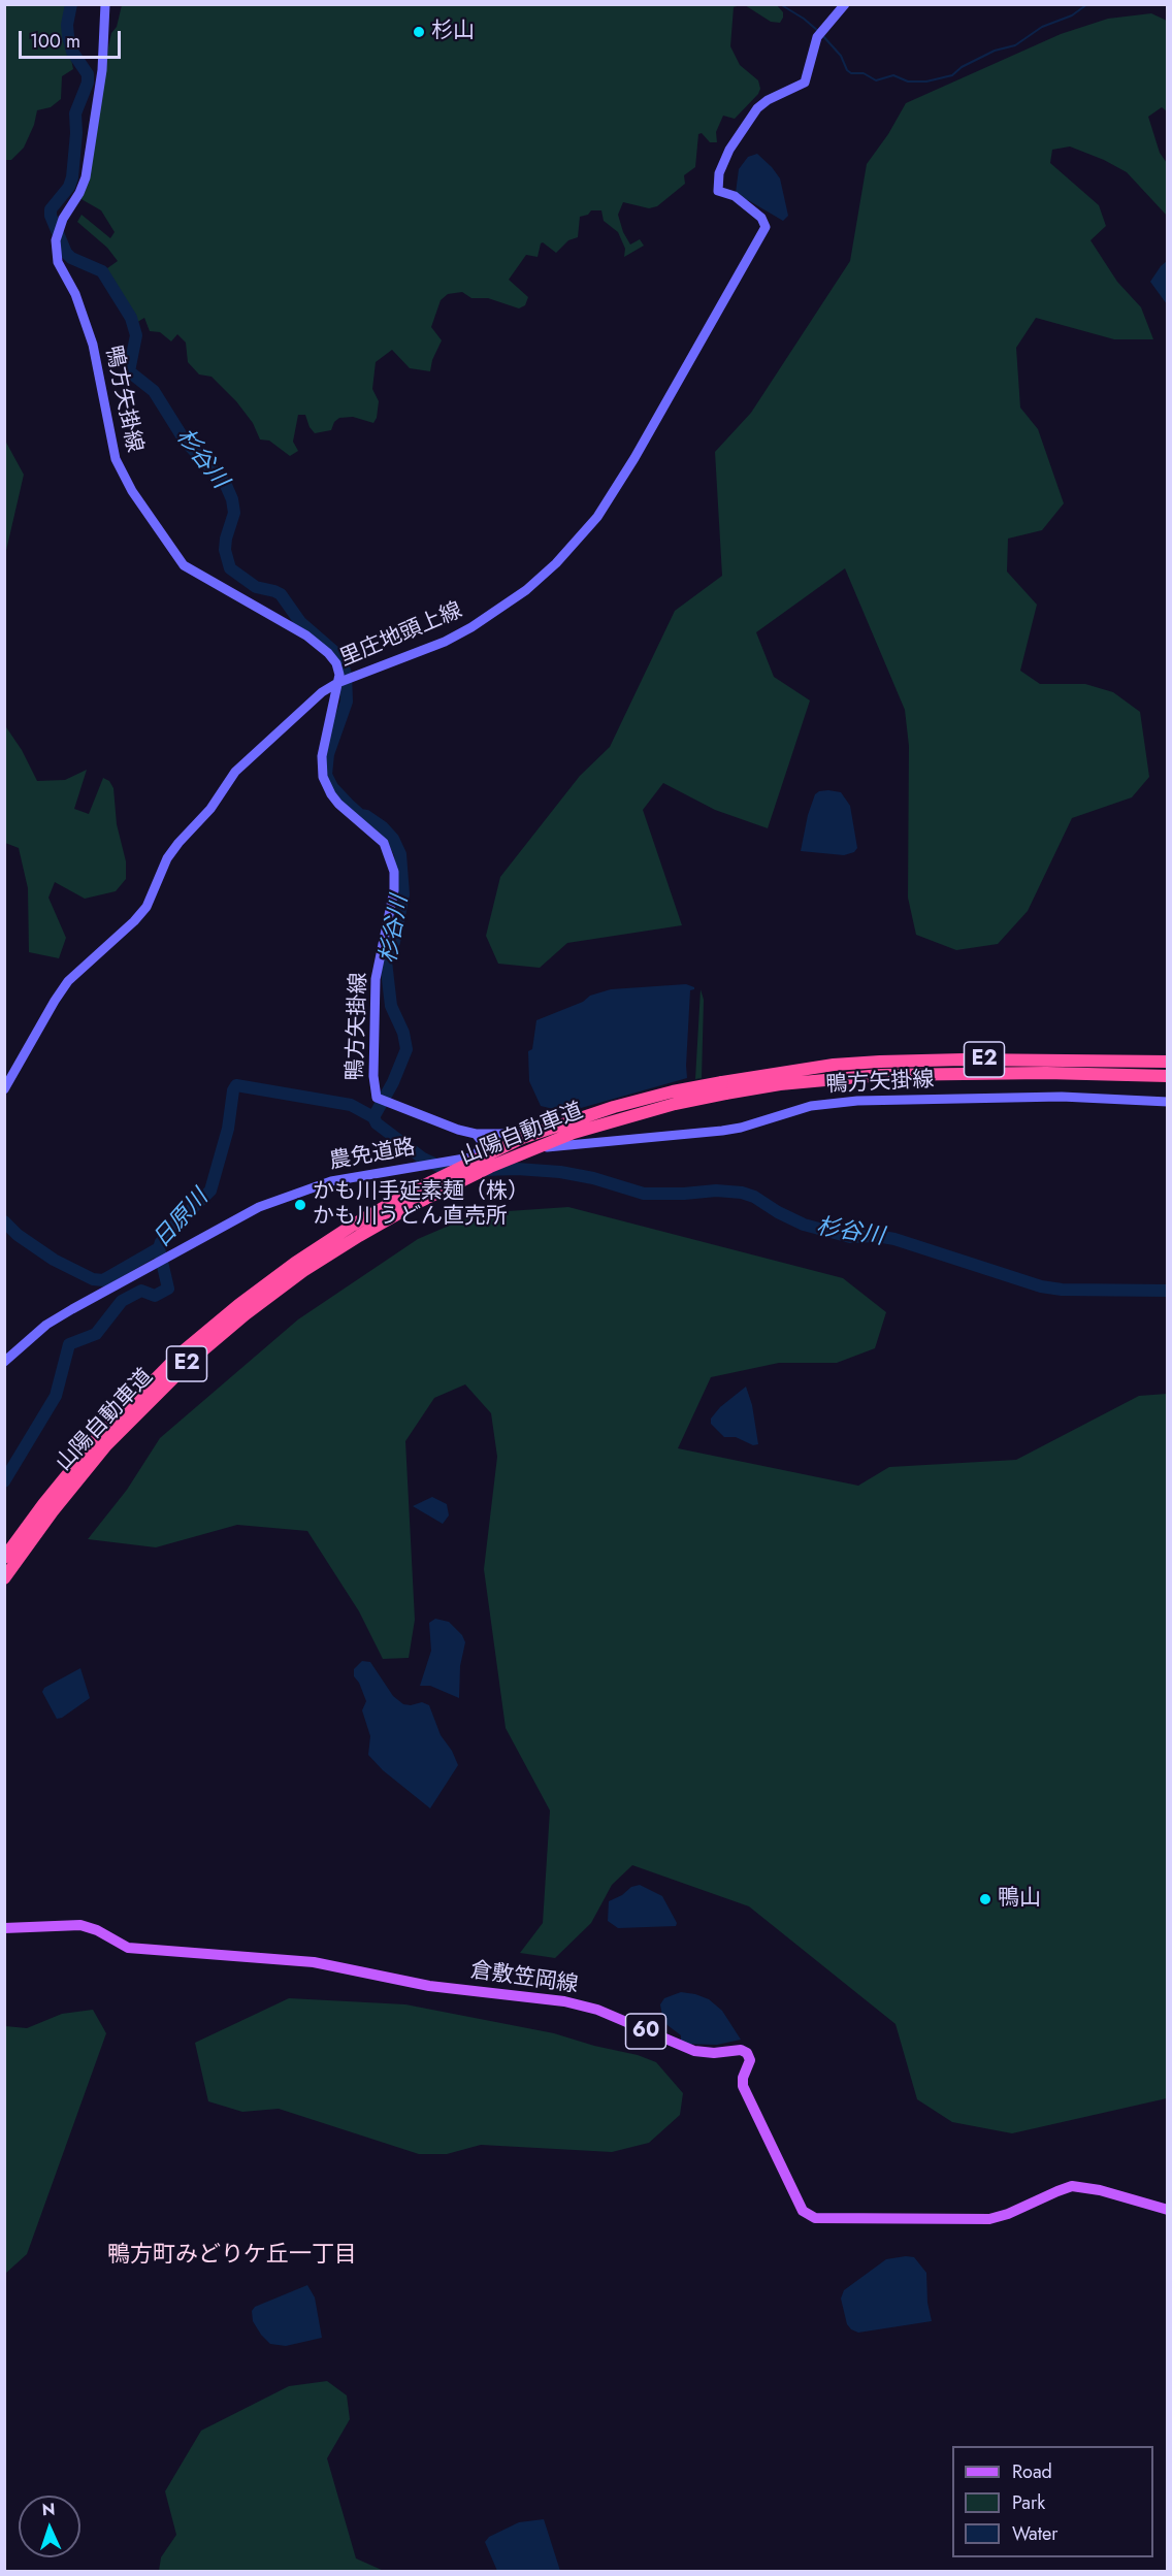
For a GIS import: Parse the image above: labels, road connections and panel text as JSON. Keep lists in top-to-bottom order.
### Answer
{
  "streets": {
    "highway": ["E2", "山陽自動車道"],
    "main road": [
      "鴨方矢掛線",
      "里庄地頭上線",
      "農免道路",
      "倉敷笠岡線",
      "60"
    ]
  },
  "crossings": [
    ["鴨方矢掛線", "里庄地頭上線"],
    ["鴨方矢掛線", "農免道路"]
  ],
  "districts": ["鴨方町みどりケ丘一丁目"],
  "water": ["杉谷川", "日原川"],
  "places": ["杉山", "かも川手延素麺（株） かも川うどん直売所", "鴨山"],
  "legend": ["Road", "Park", "Water"],
  "scale_bar": "100 m",
  "north": "top"
}
